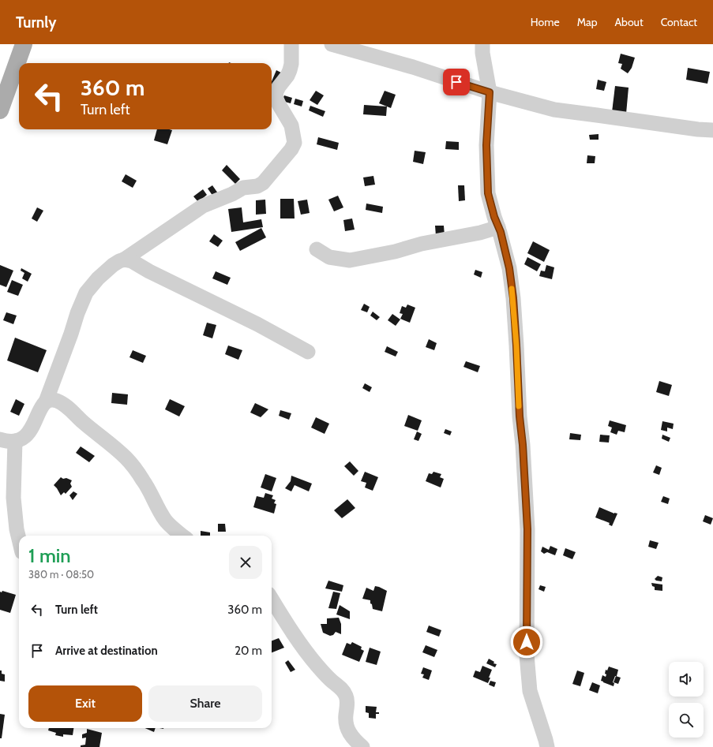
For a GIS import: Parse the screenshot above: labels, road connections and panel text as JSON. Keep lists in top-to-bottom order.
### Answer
{
  "page": {
    "header": "Turnly",
    "nav": [
      "Home",
      "Map",
      "About",
      "Contact"
    ],
    "turn": ["360 m", "Turn left"],
    "heading": ["1 min", "380 m · 08:50"],
    "list": [
      {
        "name": "Turn left",
        "value": "360 m"
      },
      {
        "name": "Arrive at destination",
        "value": "20 m"
      }
    ],
    "buttons": ["Exit", "Share"]
  }
}
